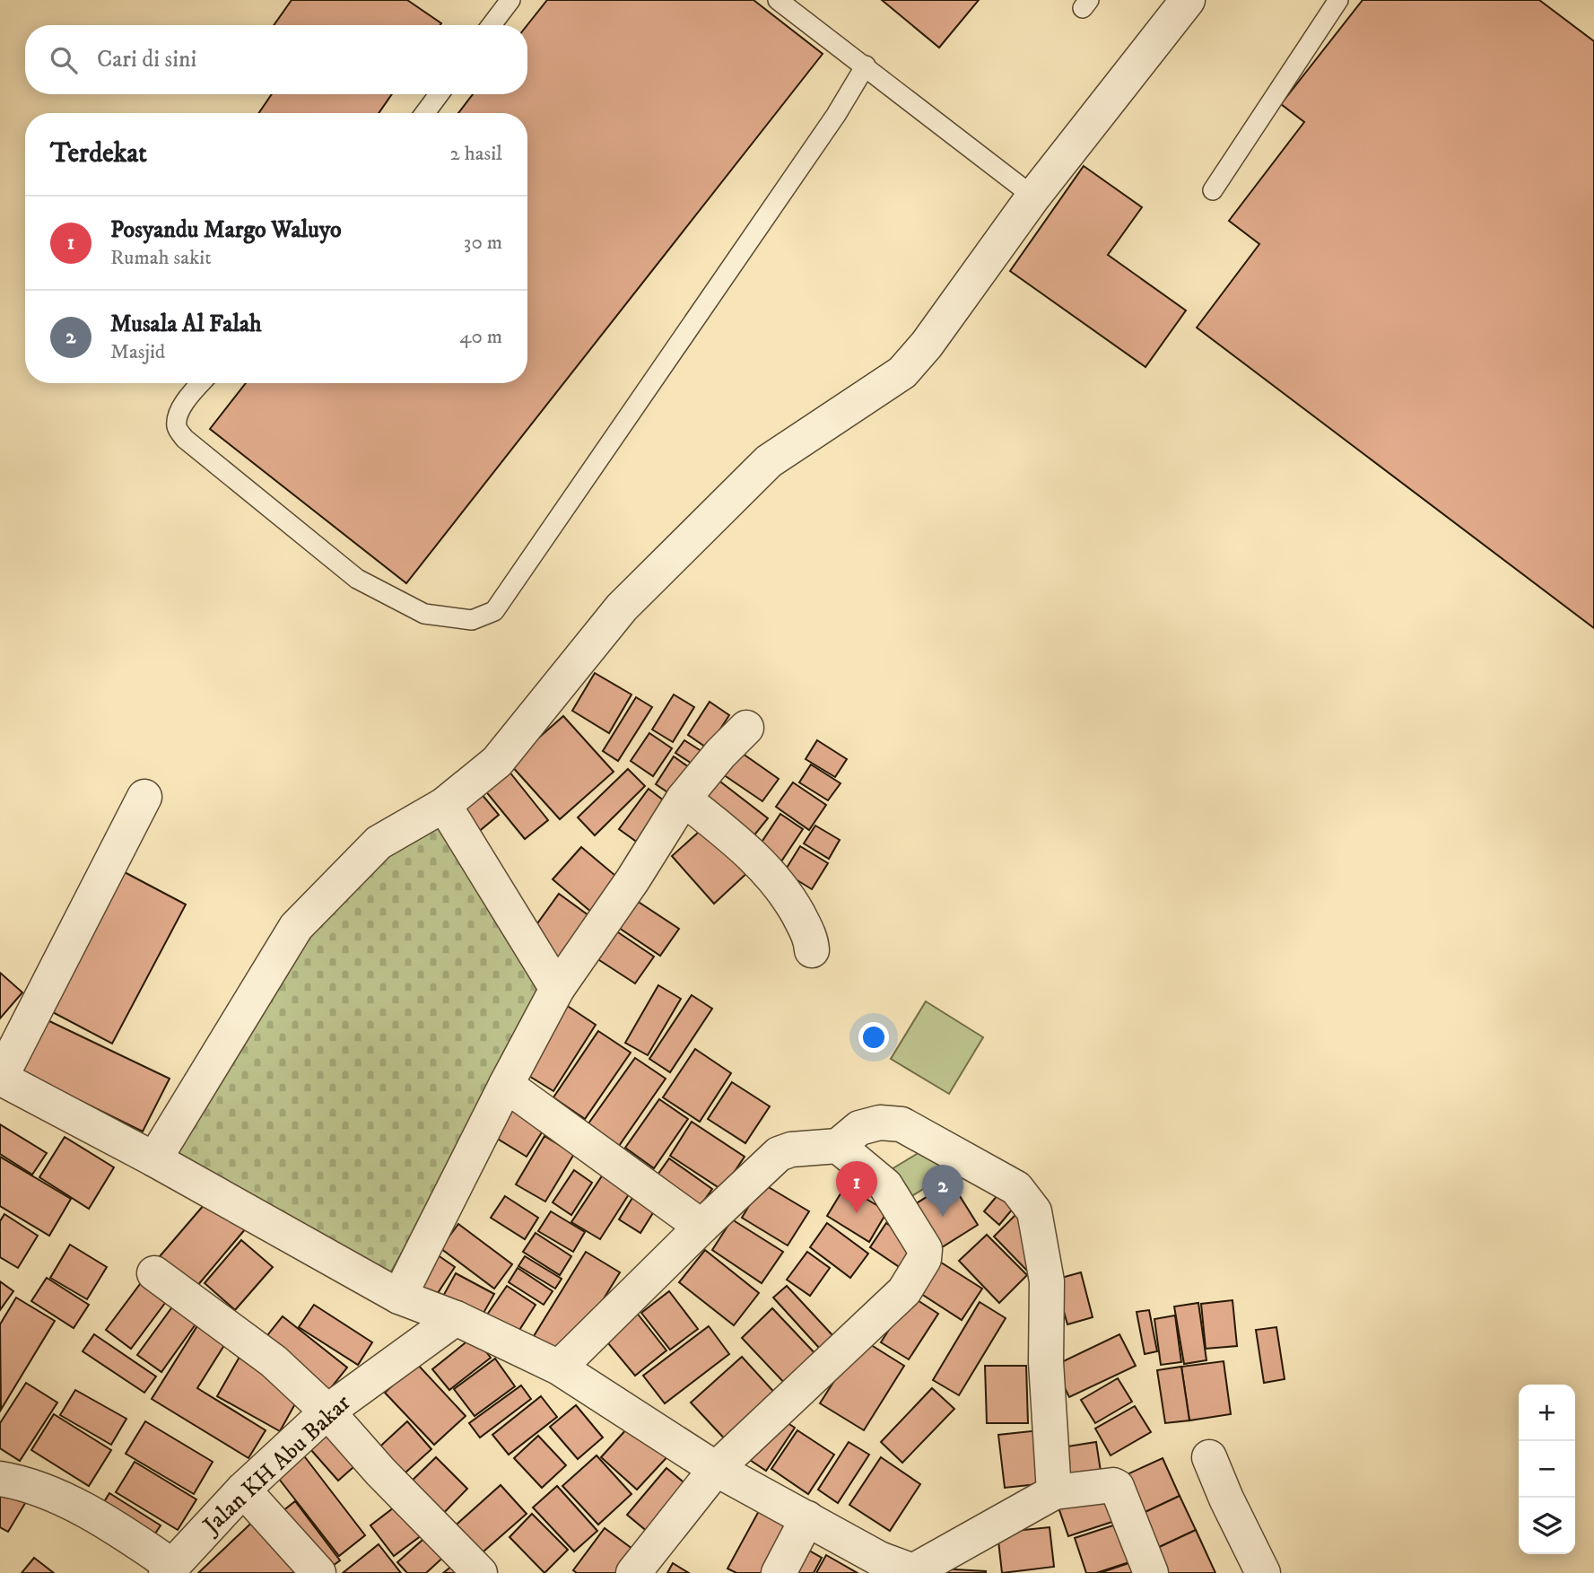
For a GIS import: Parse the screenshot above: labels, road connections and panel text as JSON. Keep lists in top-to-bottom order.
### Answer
{
  "streets": {
    "street": ["Jalan KH Abu Bakar"]
  },
  "page": {
    "search": "Cari di sini",
    "heading": ["Terdekat", "2 hasil"],
    "list": [
      {
        "mark": "1",
        "name": "Posyandu Margo Waluyo",
        "note": "Rumah sakit",
        "value": "30 m"
      },
      {
        "mark": "2",
        "name": "Musala Al Falah",
        "note": "Masjid",
        "value": "40 m"
      }
    ],
    "pins": ["1", "2"],
    "map_buttons": ["+", "−"]
  }
}
